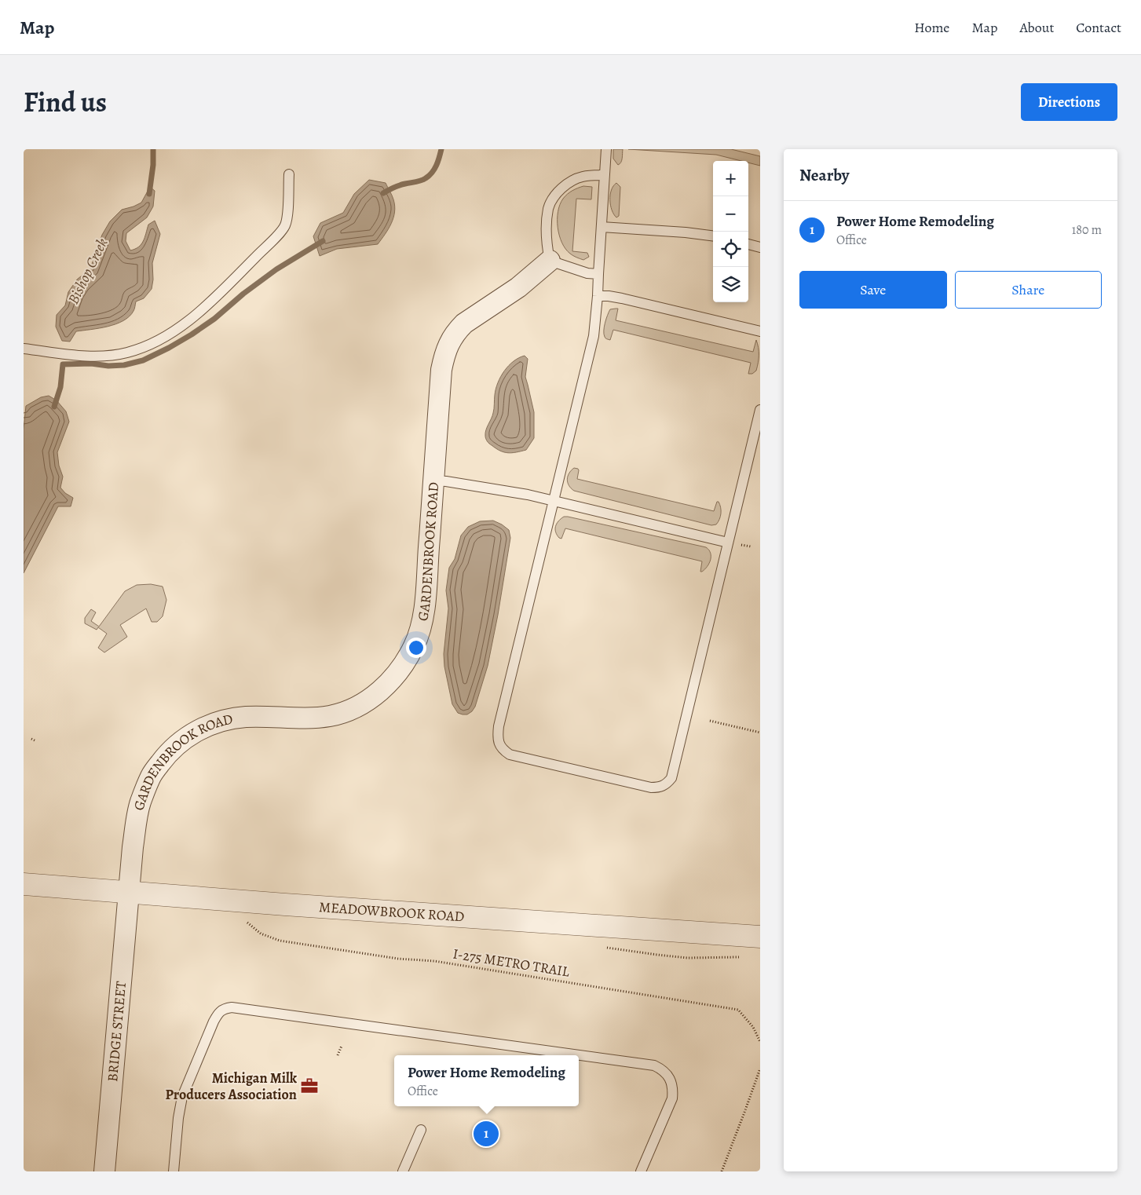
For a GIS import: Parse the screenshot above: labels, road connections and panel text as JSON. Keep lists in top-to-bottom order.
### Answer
{
  "streets": {
    "street": ["GARDENBROOK ROAD", "MEADOWBROOK ROAD", "BRIDGE STREET"],
    "path": ["I-275 METRO TRAIL"]
  },
  "crossings": [
    ["GARDENBROOK ROAD", "MEADOWBROOK ROAD"],
    ["GARDENBROOK ROAD", "BRIDGE STREET"],
    ["MEADOWBROOK ROAD", "BRIDGE STREET"]
  ],
  "water": ["Bishop Creek"],
  "places": {
    "office": ["Michigan Milk Producers Association"]
  },
  "page": {
    "header": "Map",
    "nav": [
      "Home",
      "Map",
      "About",
      "Contact"
    ],
    "title": "Find us",
    "buttons": [
      "Directions",
      ["Save", "Share"]
    ],
    "heading": "Nearby",
    "map_buttons": ["+", "−"],
    "list": [
      {
        "mark": "1",
        "name": "Power Home Remodeling",
        "note": "Office",
        "value": "180 m"
      }
    ],
    "popup": ["Power Home Remodeling", "Office"],
    "pins": "1"
  }
}
